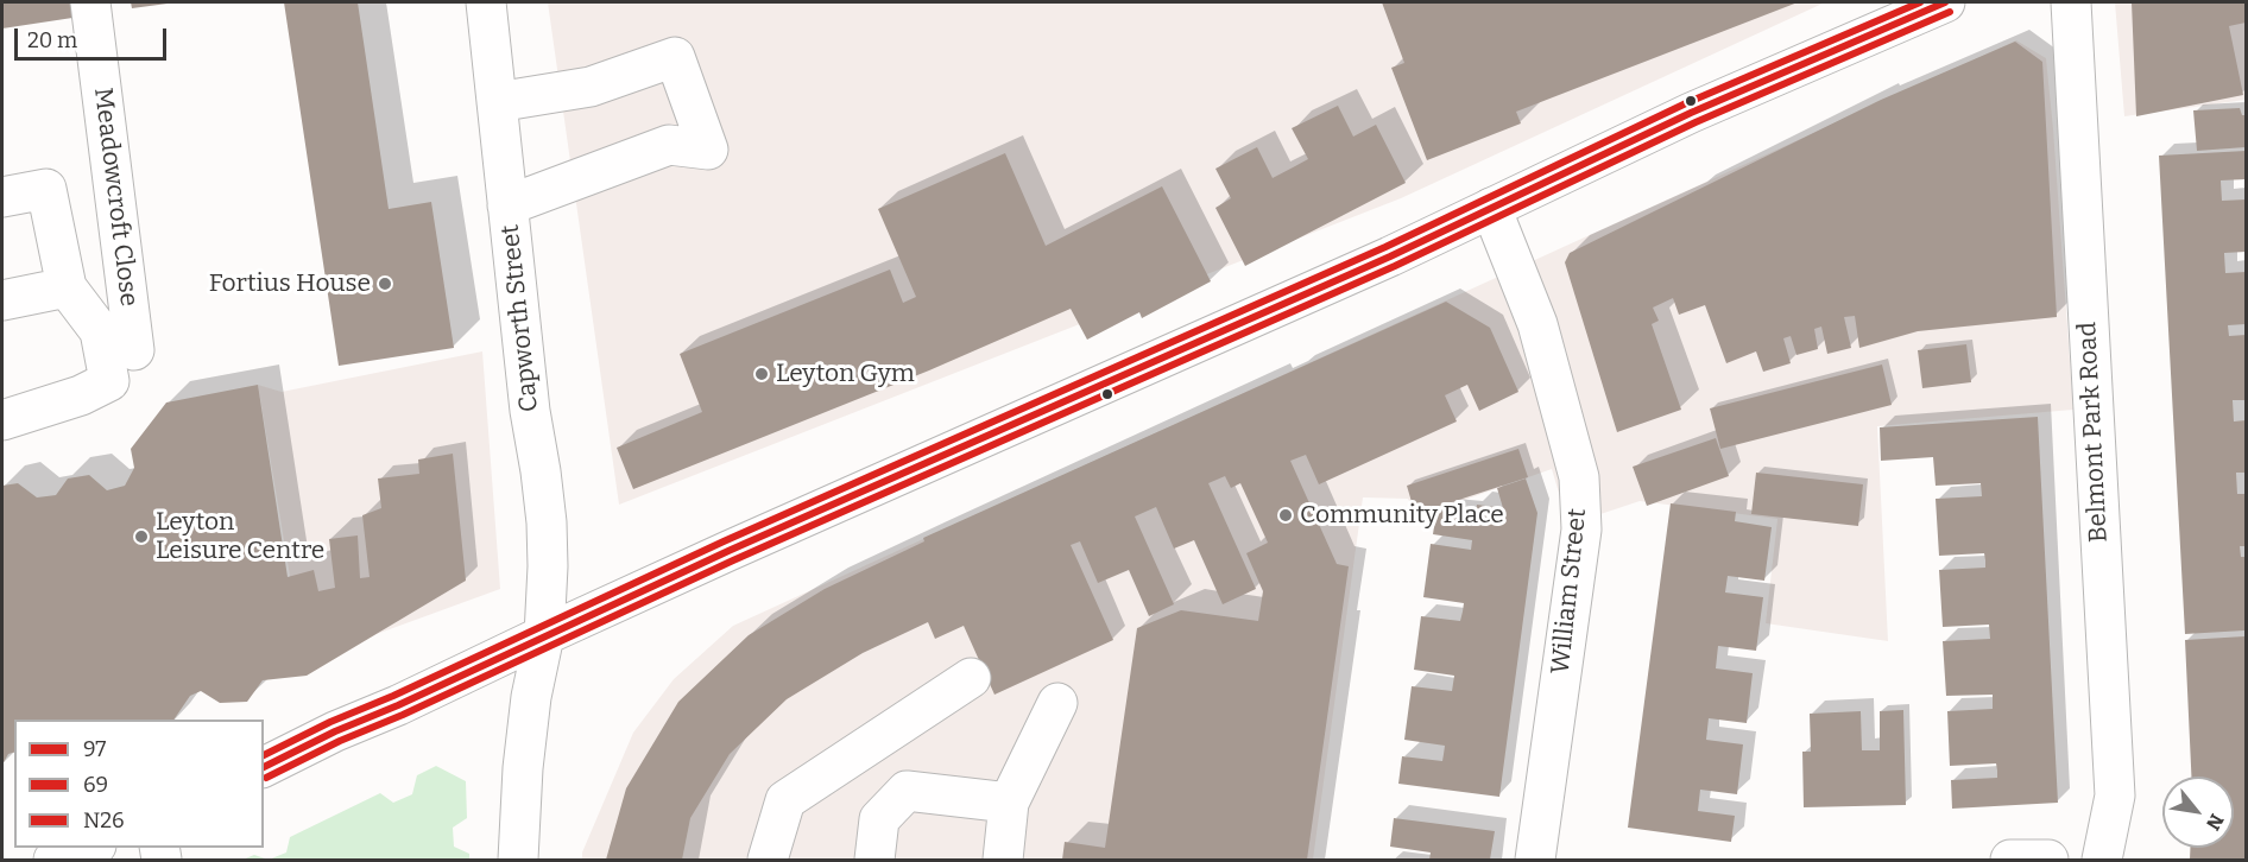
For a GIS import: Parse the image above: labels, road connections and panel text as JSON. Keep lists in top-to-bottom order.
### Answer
{
  "streets": {
    "street": [
      "Meadowcroft Close",
      "Capworth Street",
      "Belmont Park Road",
      "William Street"
    ]
  },
  "places": [
    "Fortius House",
    "Leyton Gym",
    "Community Place",
    "Leyton Leisure Centre"
  ],
  "lines": ["transit line 97", "transit line N26", "transit line 69"],
  "legend": ["97", "69", "N26"],
  "scale_bar": "20 m",
  "north": "bottom right"
}
